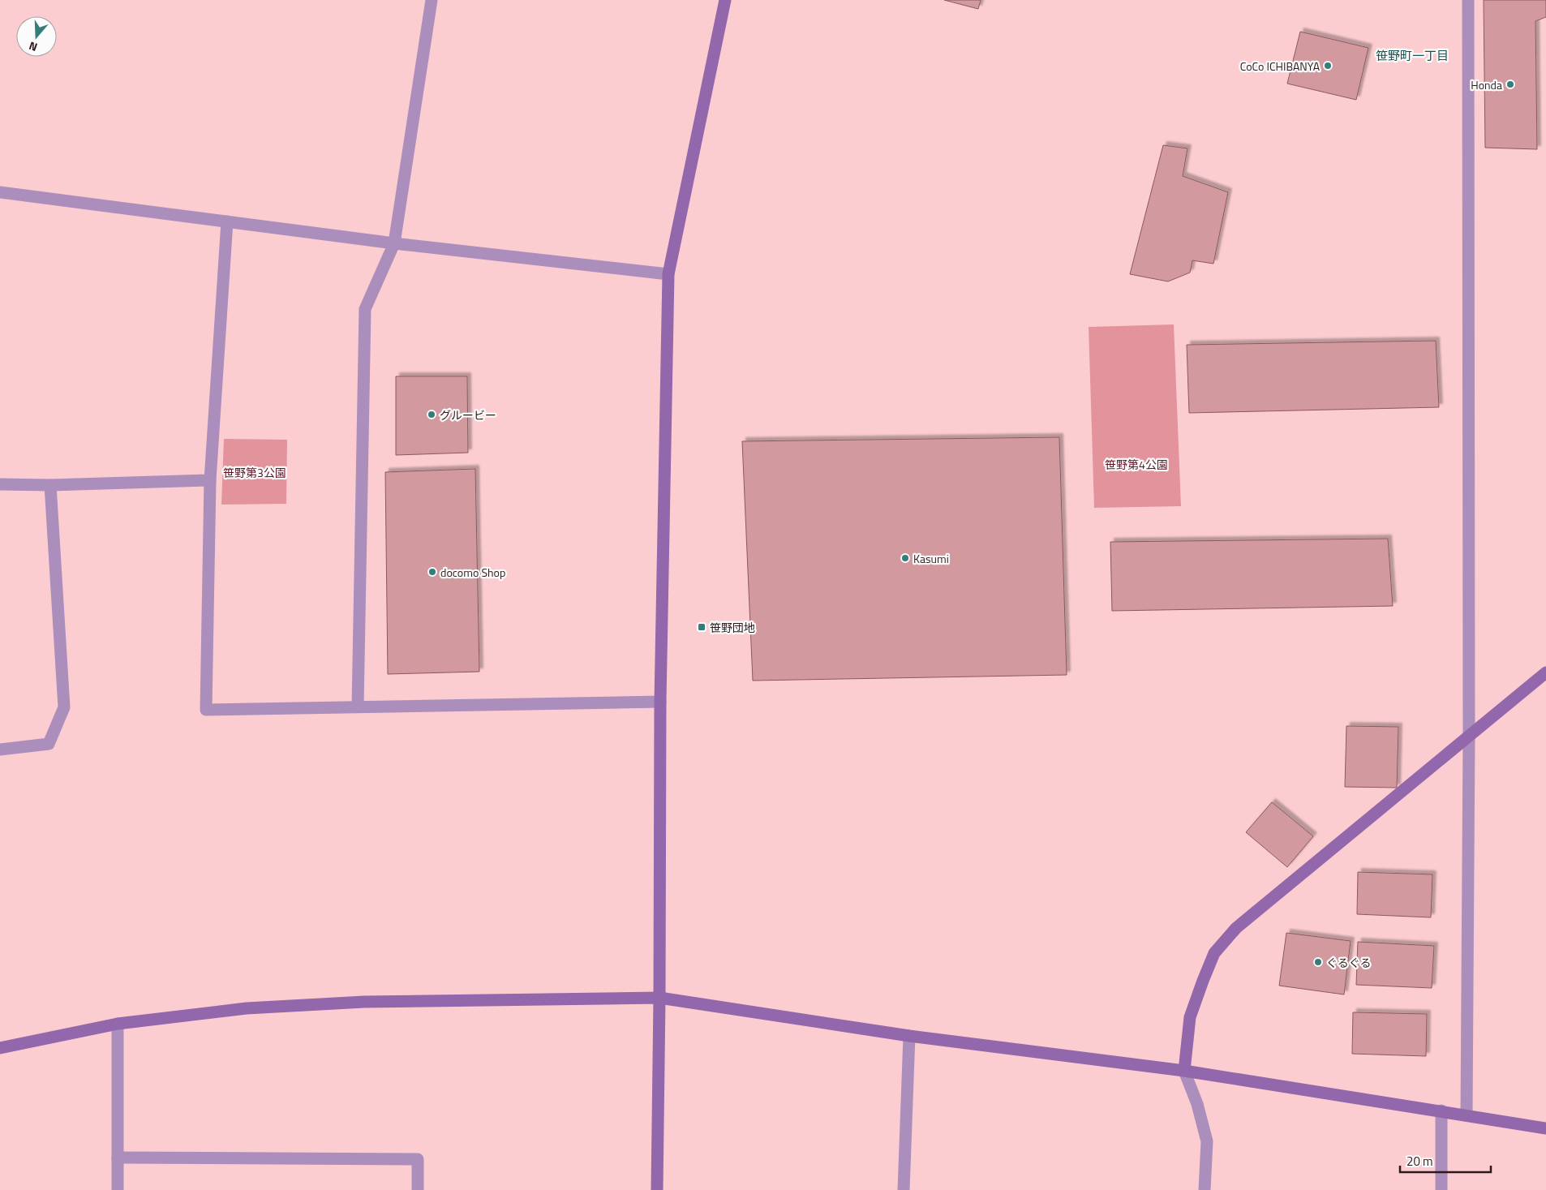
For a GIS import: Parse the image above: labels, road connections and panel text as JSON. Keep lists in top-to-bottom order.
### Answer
{
  "districts": ["笹野町一丁目"],
  "parks": ["笹野第4公園", "笹野第3公園"],
  "places": {
    "other": [
      "CoCo ICHIBANYA",
      "Honda",
      "グルービー",
      "Kasumi",
      "docomo Shop",
      "ぐるぐる"
    ],
    "transit": ["笹野団地"]
  },
  "scale_bar": "20 m",
  "north": "bottom"
}
